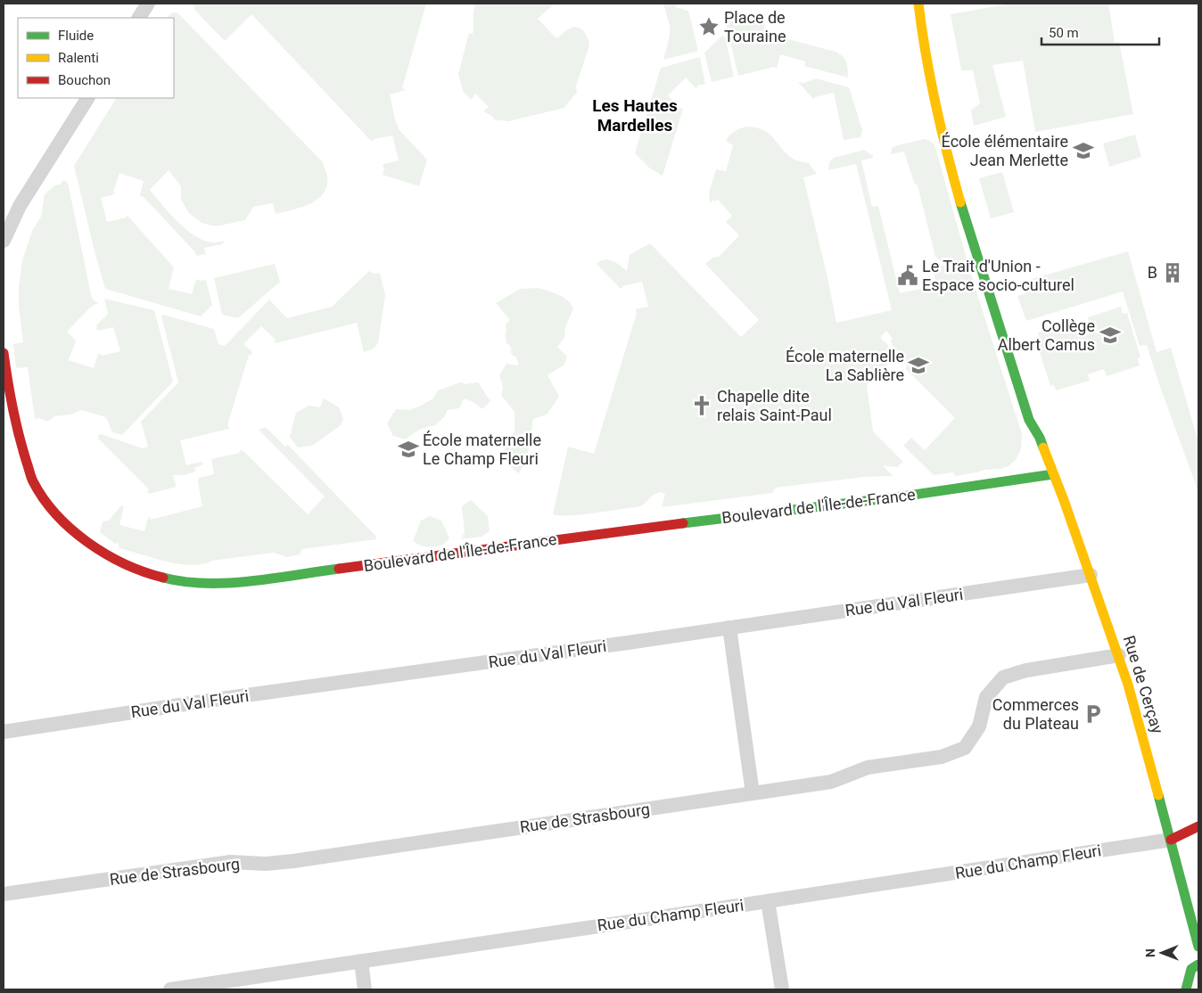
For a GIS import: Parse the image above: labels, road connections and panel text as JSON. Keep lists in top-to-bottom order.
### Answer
{
  "streets": {
    "street": [
      "Boulevard de l'Île-de-France",
      "Rue du Val Fleuri",
      "Rue de Cerçay",
      "Rue de Strasbourg",
      "Rue du Champ Fleuri"
    ]
  },
  "crossings": [
    ["Boulevard de l'Île-de-France", "Rue de Cerçay"],
    ["Rue du Val Fleuri", "Rue de Cerçay"],
    ["Rue de Cerçay", "Rue de Strasbourg"],
    ["Rue de Cerçay", "Rue du Champ Fleuri"]
  ],
  "districts": ["Les Hautes Mardelles"],
  "places": {
    "place": ["Place de Touraine"],
    "school or university": [
      "École élémentaire Jean Merlette",
      "Collège Albert Camus",
      "École maternelle La Sablière",
      "École maternelle Le Champ Fleuri"
    ],
    "building": ["B"],
    "public building": ["Le Trait d'Union - Espace socio-culturel"],
    "church": ["Chapelle dite relais Saint-Paul"],
    "parking": ["Commerces du Plateau"]
  },
  "legend": ["Fluide", "Ralenti", "Bouchon"],
  "scale_bar": "50 m",
  "north": "left"
}
